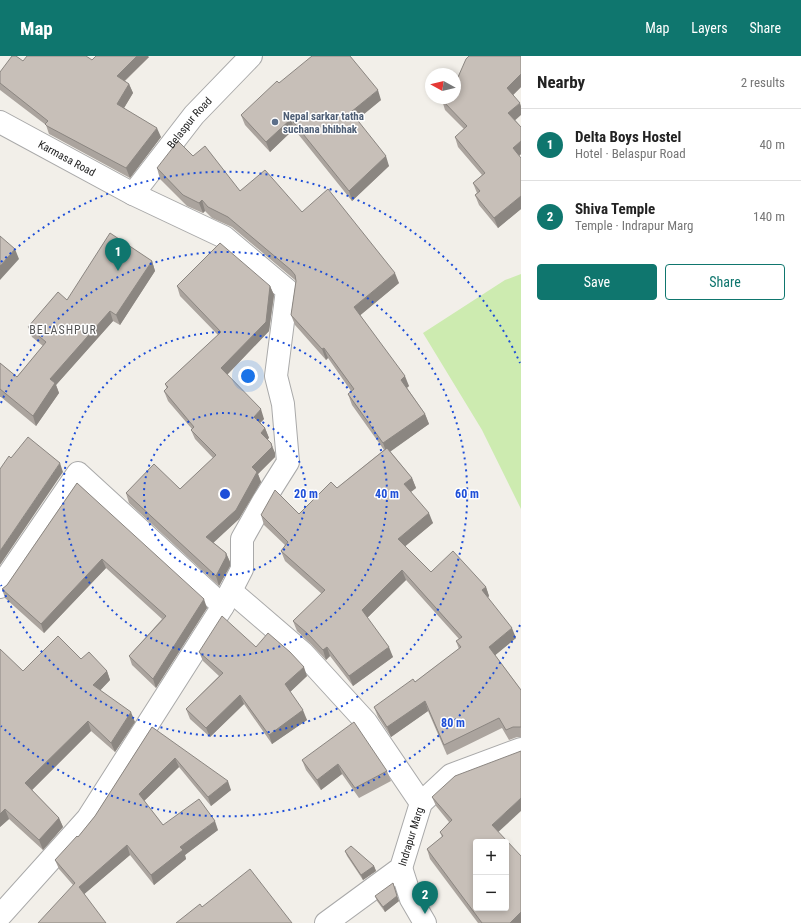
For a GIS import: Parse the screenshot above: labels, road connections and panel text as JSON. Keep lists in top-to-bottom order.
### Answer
{
  "streets": {
    "street": ["Belaspur Road", "Karmasa Road", "Indrapur Marg"]
  },
  "crossings": [
    ["Belaspur Road", "Karmasa Road"]
  ],
  "districts": ["BELASHPUR"],
  "places": ["Nepal sarkar tatha suchana bhibhak"],
  "north": "left",
  "page": {
    "header": "Map",
    "nav": ["Map", "Layers", "Share"],
    "heading": ["Nearby", "2 results"],
    "list": [
      {
        "mark": "1",
        "name": "Delta Boys Hostel",
        "note": "Hotel · Belaspur Road",
        "value": "40 m"
      },
      {
        "mark": "2",
        "name": "Shiva Temple",
        "note": "Temple · Indrapur Marg",
        "value": "140 m"
      }
    ],
    "pins": ["1", "2"],
    "buttons": ["Save", "Share"],
    "map_buttons": ["+", "−"]
  },
  "rings": [
    "20 m",
    "40 m",
    "60 m",
    "80 m"
  ]
}
